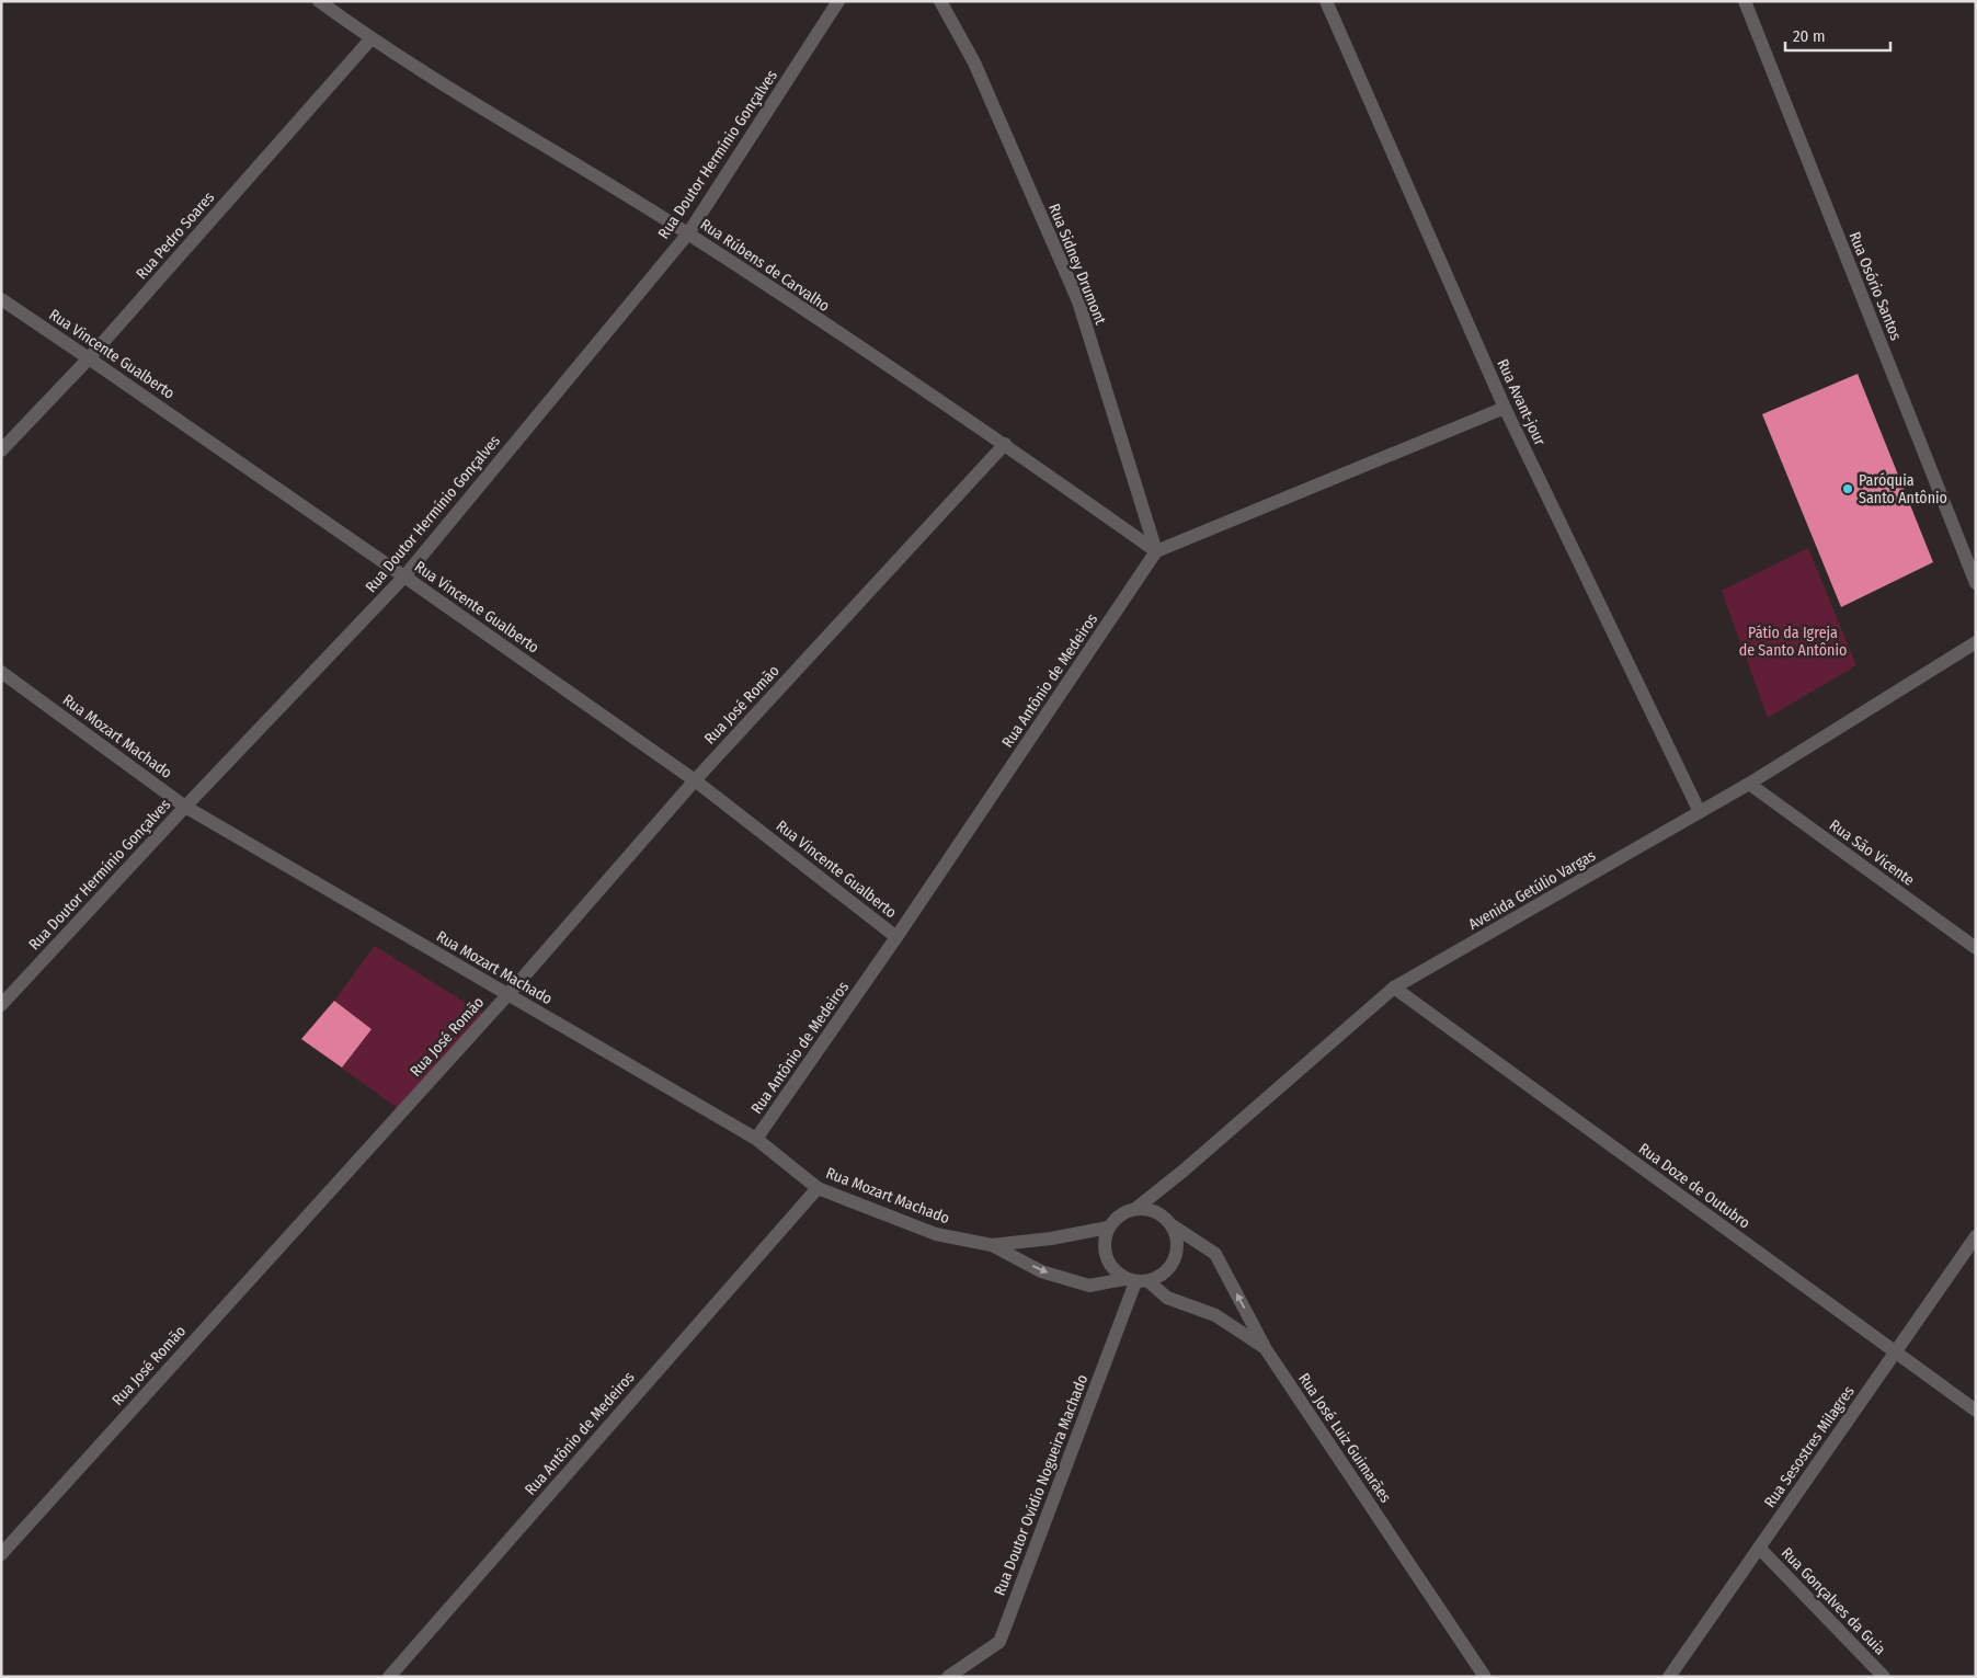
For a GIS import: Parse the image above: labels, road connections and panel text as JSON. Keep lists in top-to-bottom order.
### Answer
{
  "streets": {
    "street": [
      "Rua Doutor Hermínio Gonçalves",
      "Rua Pedro Soares",
      "Rua Sidney Drumont",
      "Rua Rúbens de Carvalho",
      "Rua Osório Santos",
      "Rua Vincente Gualberto",
      "Rua Avant-jour",
      "Rua Antônio de Medeiros",
      "Rua José Romão",
      "Rua Mozart Machado",
      "Rua São Vicente",
      "Avenida Getúlio Vargas",
      "Rua Doze de Outubro",
      "Rua José Luiz Guimarães",
      "Rua Sesostres Milagres",
      "Rua Doutor Ovídio Nogueira Machado",
      "Rua Gonçalves da Guia"
    ]
  },
  "crossings": [
    ["Rua Doutor Hermínio Gonçalves", "Rua Rúbens de Carvalho"],
    ["Rua Doutor Hermínio Gonçalves", "Rua Vincente Gualberto"],
    ["Rua Doutor Hermínio Gonçalves", "Rua Mozart Machado"],
    ["Rua Pedro Soares", "Rua Rúbens de Carvalho"],
    ["Rua Pedro Soares", "Rua Vincente Gualberto"],
    ["Rua Sidney Drumont", "Rua Rúbens de Carvalho"],
    ["Rua Sidney Drumont", "Rua Antônio de Medeiros"],
    ["Rua Rúbens de Carvalho", "Rua Antônio de Medeiros"],
    ["Rua Rúbens de Carvalho", "Rua José Romão"],
    ["Rua Vincente Gualberto", "Rua Antônio de Medeiros"],
    ["Rua Vincente Gualberto", "Rua José Romão"],
    ["Rua Avant-jour", "Avenida Getúlio Vargas"],
    ["Rua Antônio de Medeiros", "Rua Mozart Machado"],
    ["Rua José Romão", "Rua Mozart Machado"],
    ["Rua Mozart Machado", "Avenida Getúlio Vargas"],
    ["Rua Mozart Machado", "Rua José Luiz Guimarães"],
    ["Rua Mozart Machado", "Rua Doutor Ovídio Nogueira Machado"],
    ["Rua São Vicente", "Avenida Getúlio Vargas"],
    ["Avenida Getúlio Vargas", "Rua Doze de Outubro"],
    ["Avenida Getúlio Vargas", "Rua José Luiz Guimarães"],
    ["Avenida Getúlio Vargas", "Rua Doutor Ovídio Nogueira Machado"],
    ["Rua Doze de Outubro", "Rua Sesostres Milagres"],
    ["Rua José Luiz Guimarães", "Rua Doutor Ovídio Nogueira Machado"],
    ["Rua Sesostres Milagres", "Rua Gonçalves da Guia"]
  ],
  "parks": ["Pátio da Igreja de Santo Antônio"],
  "places": ["Paróquia Santo Antônio"],
  "scale_bar": "20 m"
}
